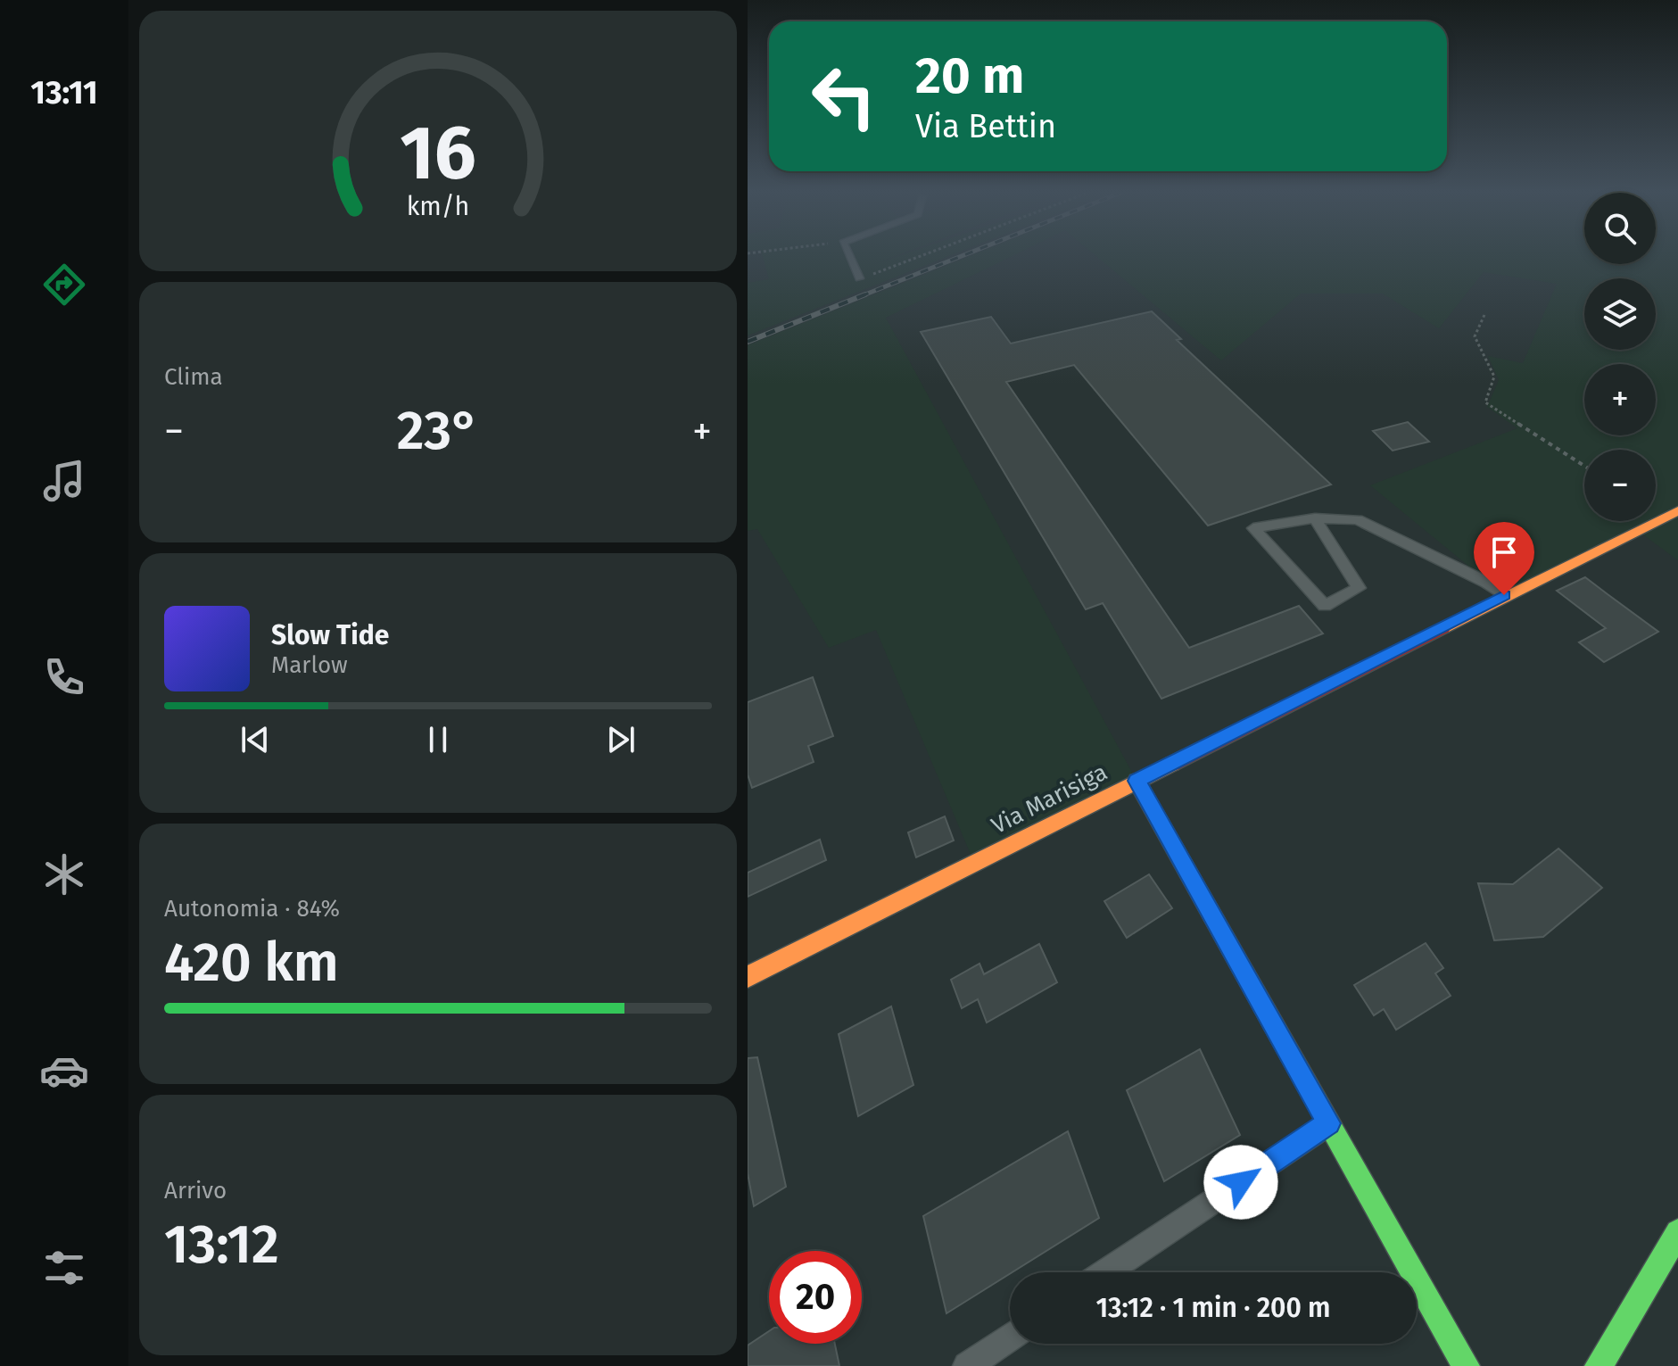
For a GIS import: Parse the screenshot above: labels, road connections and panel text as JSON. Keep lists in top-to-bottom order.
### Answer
{
  "streets": {
    "main road": ["Via Marisiga"]
  },
  "page": {
    "tabs": "13:11",
    "turn": ["20 m", "Via Bettin"],
    "map_buttons": ["+", "−"],
    "tile": [
      "Clima",
      ["Autonomia · 84%", "420 km"],
      ["Arrivo", "13:12"]
    ],
    "heat": ["−", "23°", "+"],
    "song": ["Slow Tide", "Marlow"],
    "limit": "20",
    "trip": "13:12 · 1 min · 200 m",
    "gauge": ["16", "km/h"]
  }
}
